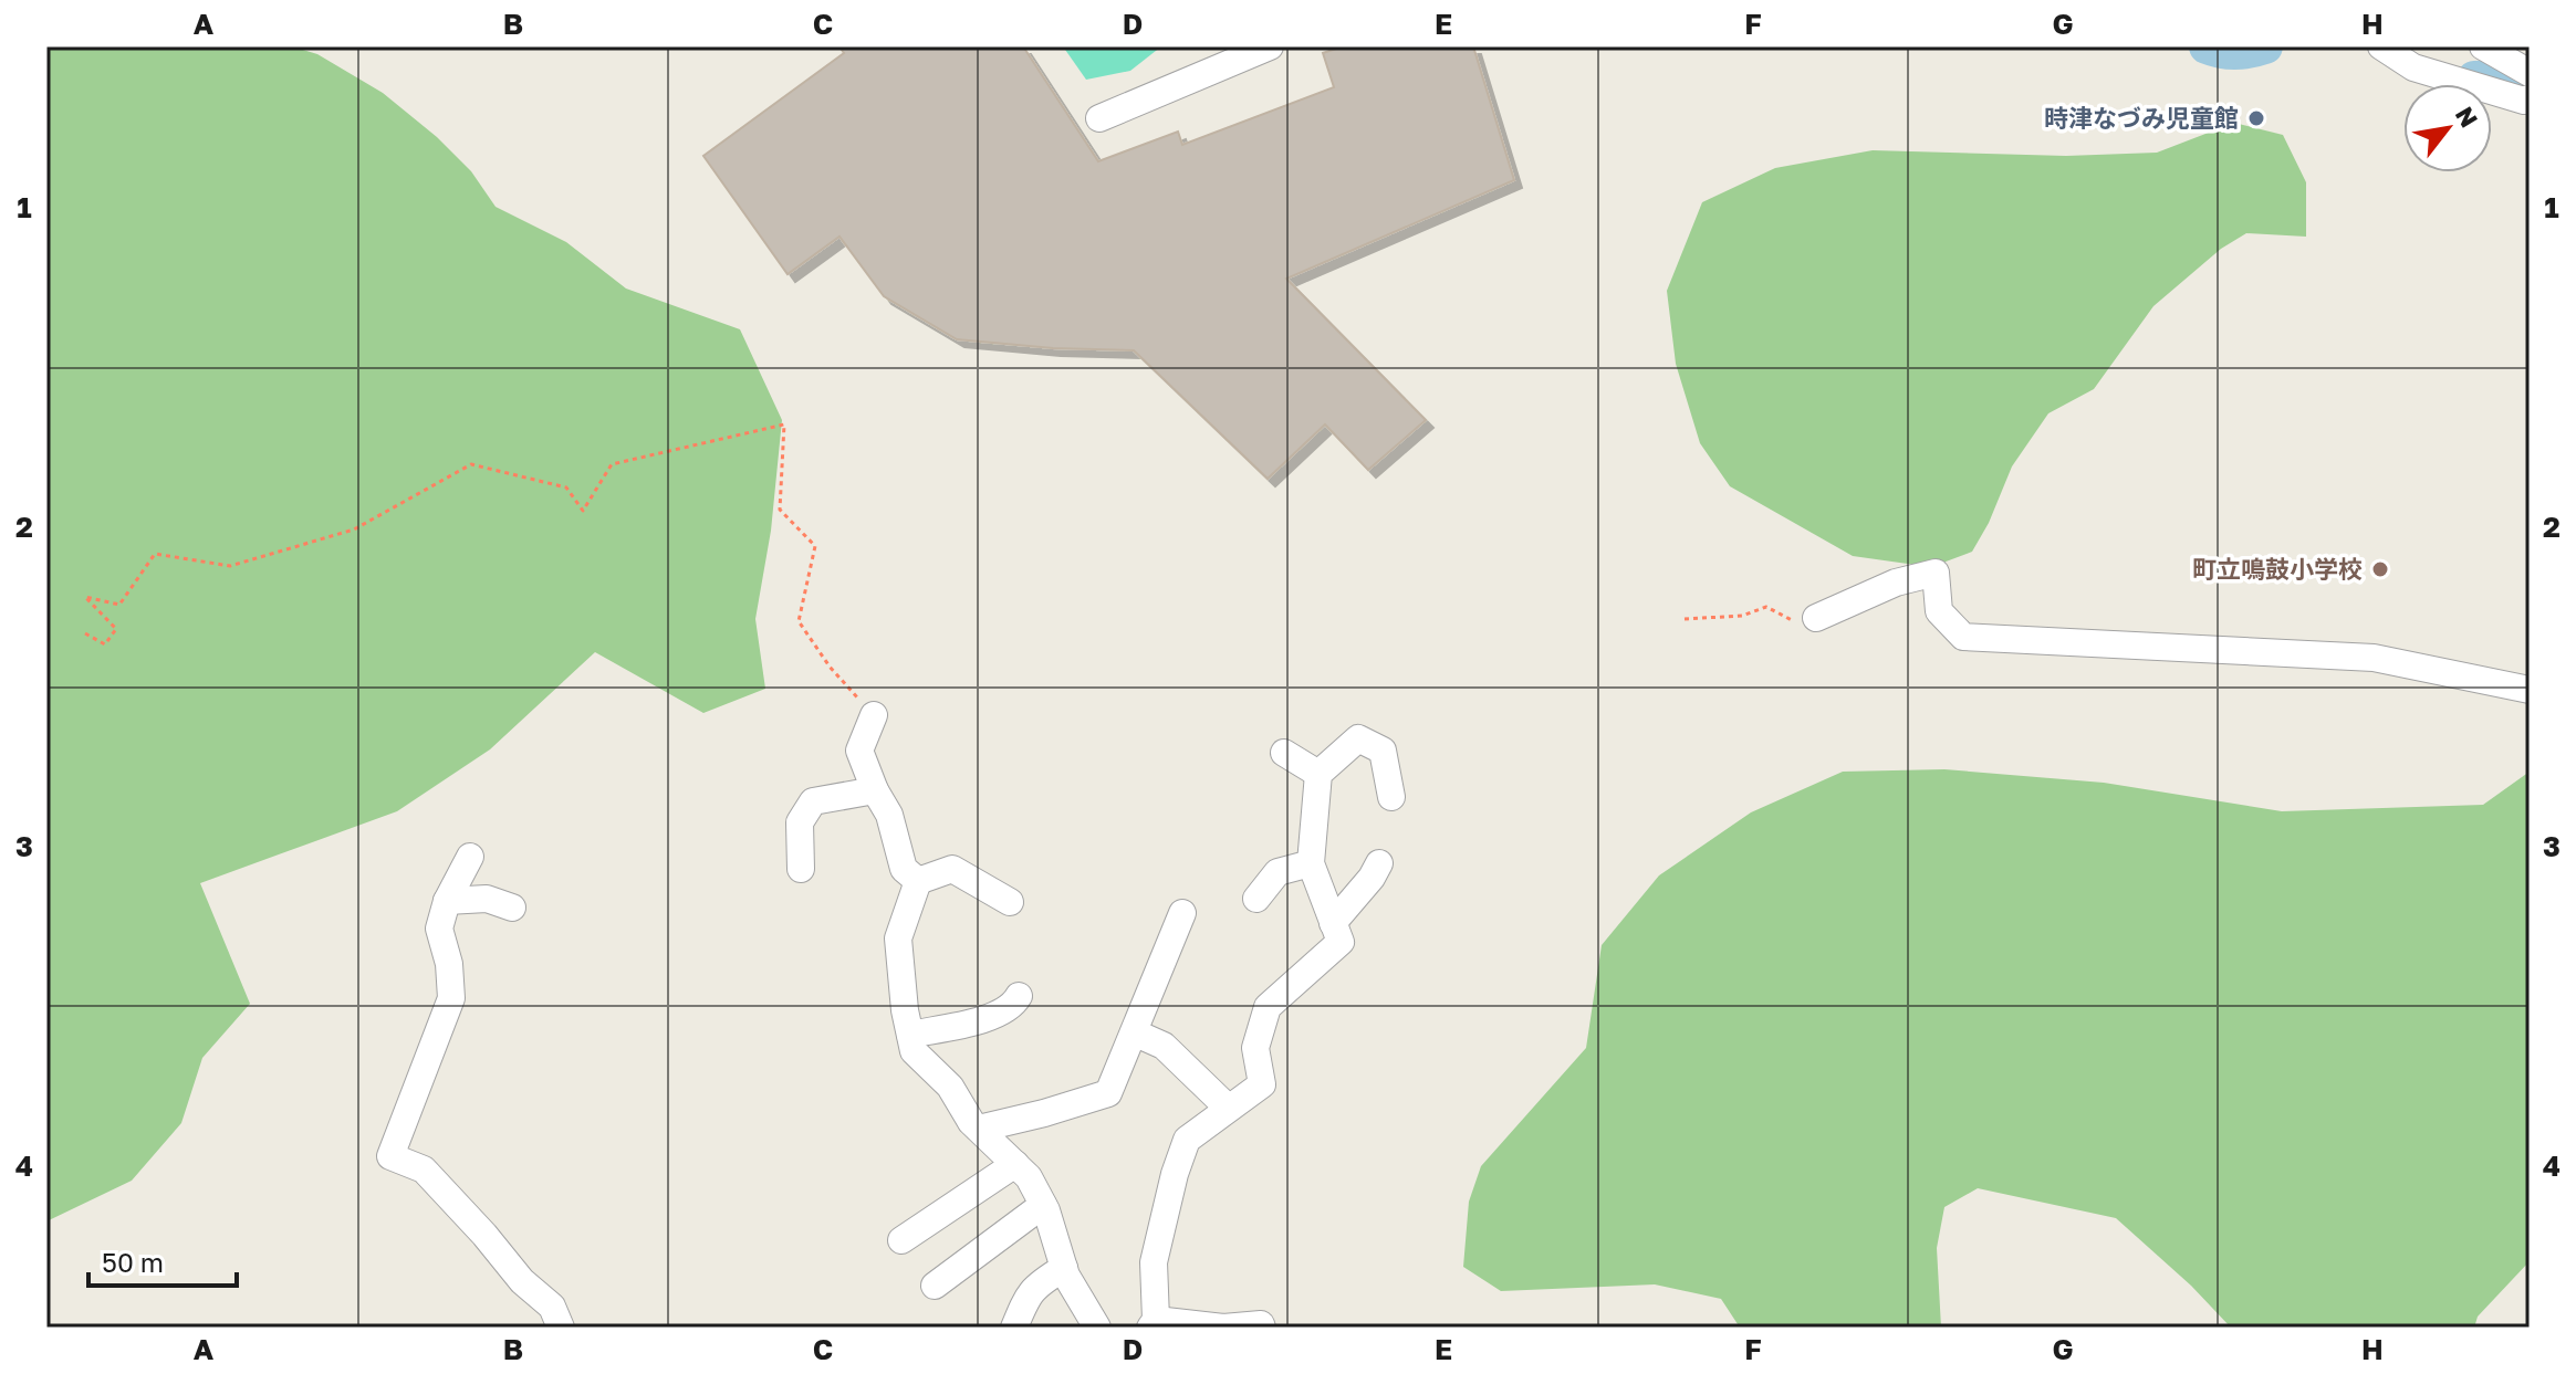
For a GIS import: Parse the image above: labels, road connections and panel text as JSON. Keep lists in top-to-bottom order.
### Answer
{
  "places": ["時津なづみ児童館", "町立鳴鼓小学校"],
  "scale_bar": "50 m",
  "north": "top right",
  "grid": {
    "columns": [
      "A",
      "B",
      "C",
      "D",
      "E",
      "F",
      "G",
      "H"
    ],
    "rows": [
      "1",
      "2",
      "3",
      "4"
    ]
  }
}
